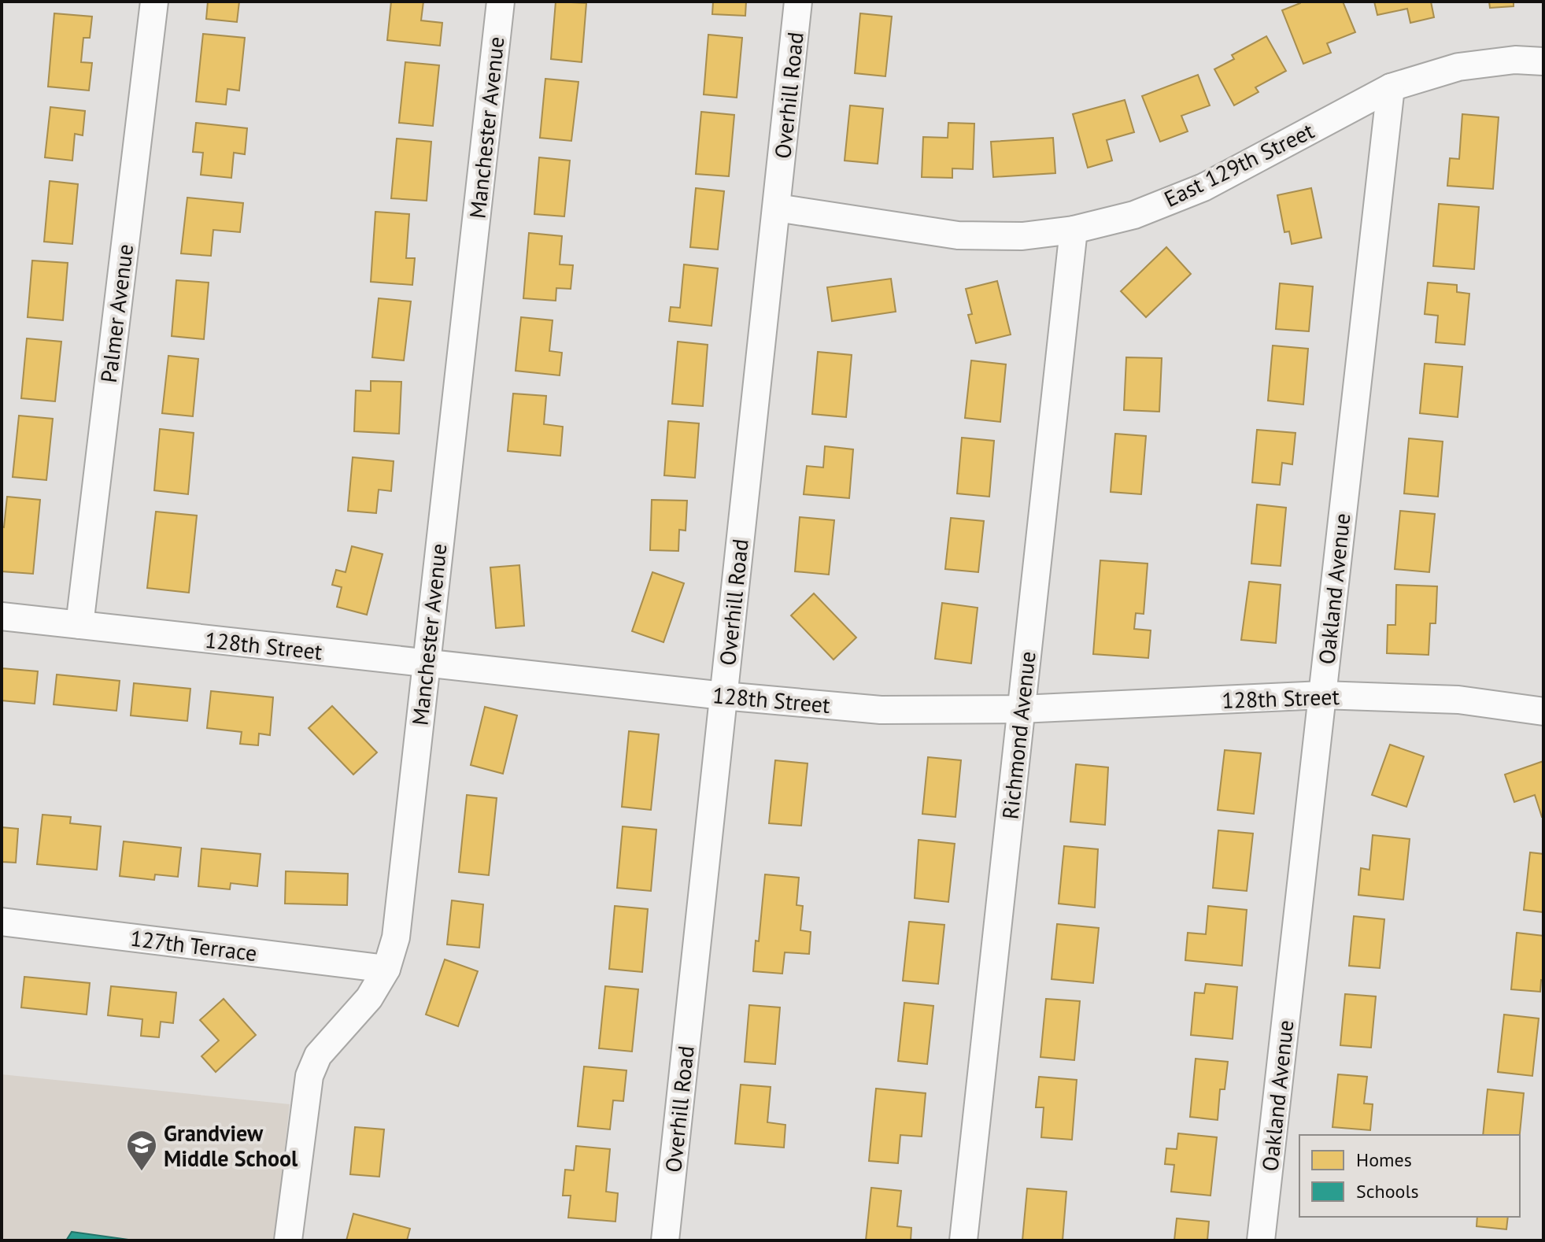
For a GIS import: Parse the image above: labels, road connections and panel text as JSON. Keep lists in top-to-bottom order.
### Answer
{
  "streets": {
    "street": [
      "Overhill Road",
      "Manchester Avenue",
      "East 129th Street",
      "Palmer Avenue",
      "Oakland Avenue",
      "128th Street",
      "Richmond Avenue",
      "127th Terrace"
    ]
  },
  "crossings": [
    ["Overhill Road", "East 129th Street"],
    ["Overhill Road", "128th Street"],
    ["Manchester Avenue", "128th Street"],
    ["Manchester Avenue", "127th Terrace"],
    ["East 129th Street", "Oakland Avenue"],
    ["East 129th Street", "Richmond Avenue"],
    ["Palmer Avenue", "128th Street"],
    ["Oakland Avenue", "128th Street"],
    ["128th Street", "Richmond Avenue"]
  ],
  "places": {
    "school or university": ["Grandview Middle School"]
  },
  "legend": ["Homes", "Schools"]
}
